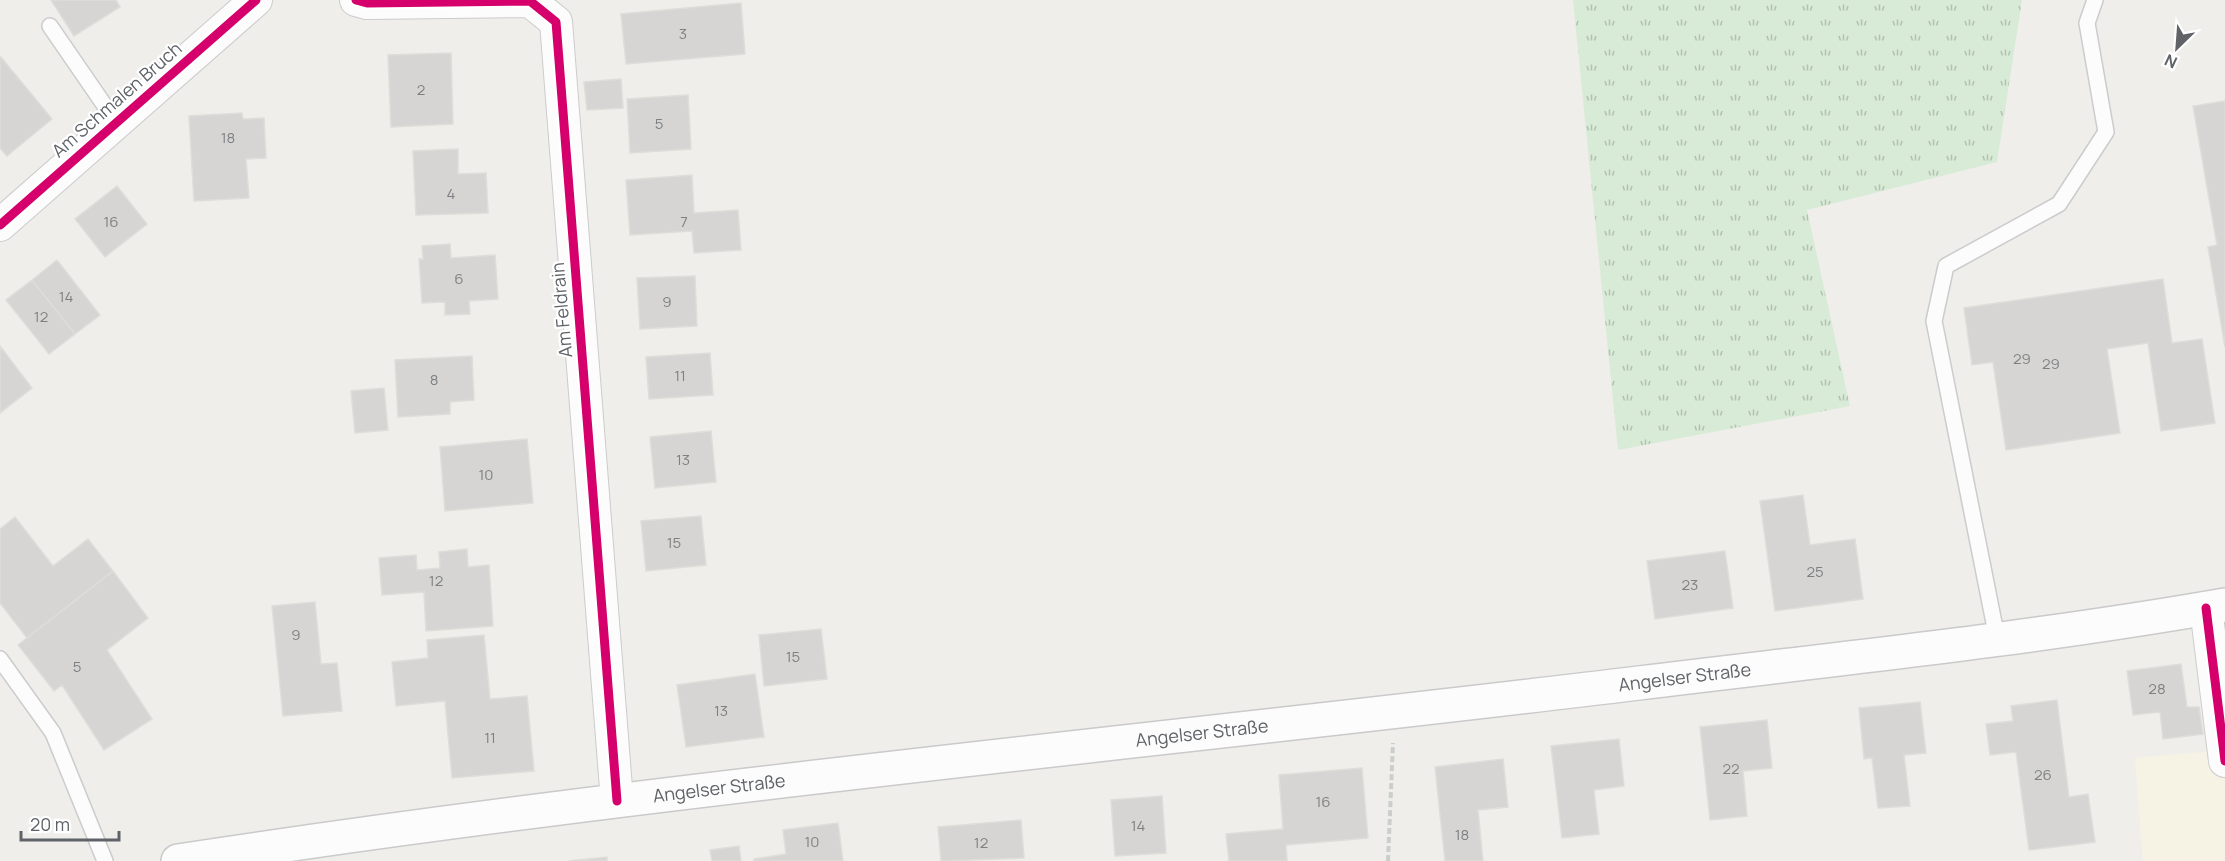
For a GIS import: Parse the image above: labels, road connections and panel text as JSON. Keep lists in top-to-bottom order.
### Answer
{
  "streets": {
    "main road": ["Angelser Straße"],
    "street": ["Am Schmalen Bruch", "Am Feldrain"]
  },
  "crossings": [
    ["Am Feldrain", "Angelser Straße"]
  ],
  "house_numbers": [
    "3",
    "2",
    "5",
    "18",
    "4",
    "16",
    "7",
    "6",
    "14",
    "9",
    "12",
    "29",
    "29",
    "11",
    "8",
    "13",
    "10",
    "15",
    "25",
    "12",
    "23",
    "9",
    "15",
    "5",
    "28",
    "13",
    "11",
    "22",
    "26",
    "16",
    "14",
    "18",
    "10",
    "12"
  ],
  "scale_bar": "20 m",
  "north": "bottom left"
}
